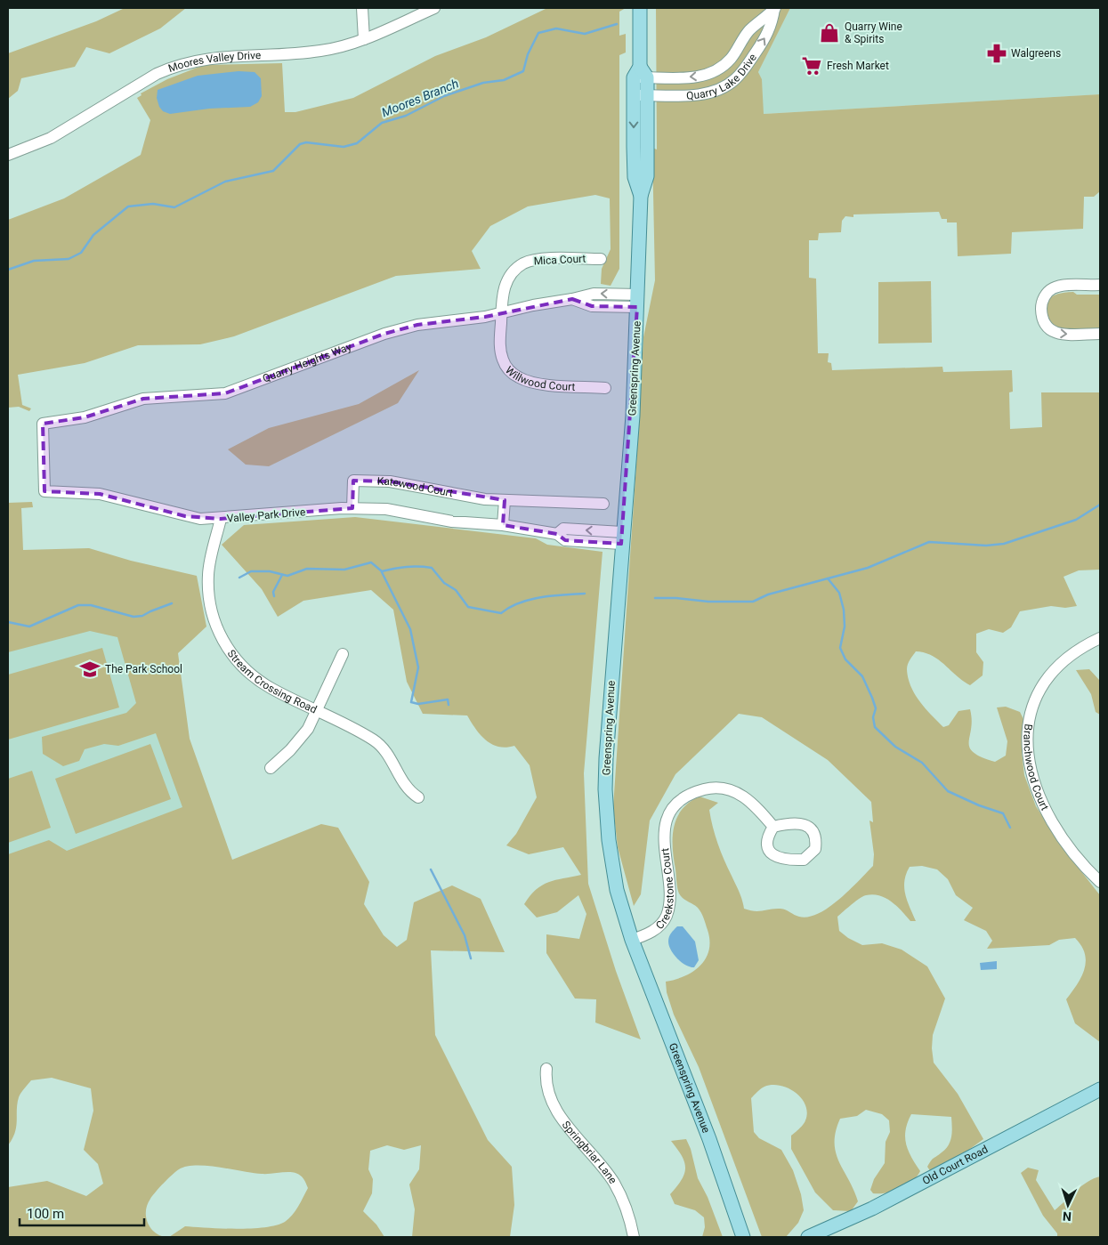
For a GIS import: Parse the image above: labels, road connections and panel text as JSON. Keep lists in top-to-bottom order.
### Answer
{
  "streets": {
    "main road": ["Greenspring Avenue", "Old Court Road"],
    "street": [
      "Moores Valley Drive",
      "Quarry Lake Drive",
      "Mica Court",
      "Quarry Heights Way",
      "Willwood Court",
      "Katewood Court",
      "Valley Park Drive",
      "Stream Crossing Road",
      "Branchwood Court",
      "Creekstone Court",
      "Springbriar Lane"
    ]
  },
  "crossings": [
    ["Quarry Lake Drive", "Greenspring Avenue"],
    ["Mica Court", "Quarry Heights Way"],
    ["Mica Court", "Willwood Court"],
    ["Quarry Heights Way", "Greenspring Avenue"],
    ["Quarry Heights Way", "Willwood Court"],
    ["Quarry Heights Way", "Valley Park Drive"],
    ["Greenspring Avenue", "Valley Park Drive"],
    ["Greenspring Avenue", "Creekstone Court"],
    ["Katewood Court", "Valley Park Drive"],
    ["Valley Park Drive", "Stream Crossing Road"]
  ],
  "water": ["Moores Branch"],
  "places": {
    "shop": ["Quarry Wine & Spirits"],
    "pharmacy": ["Walgreens"],
    "supermarket": ["Fresh Market"],
    "school or university": ["The Park School"]
  },
  "scale_bar": "100 m",
  "north": "bottom"
}
